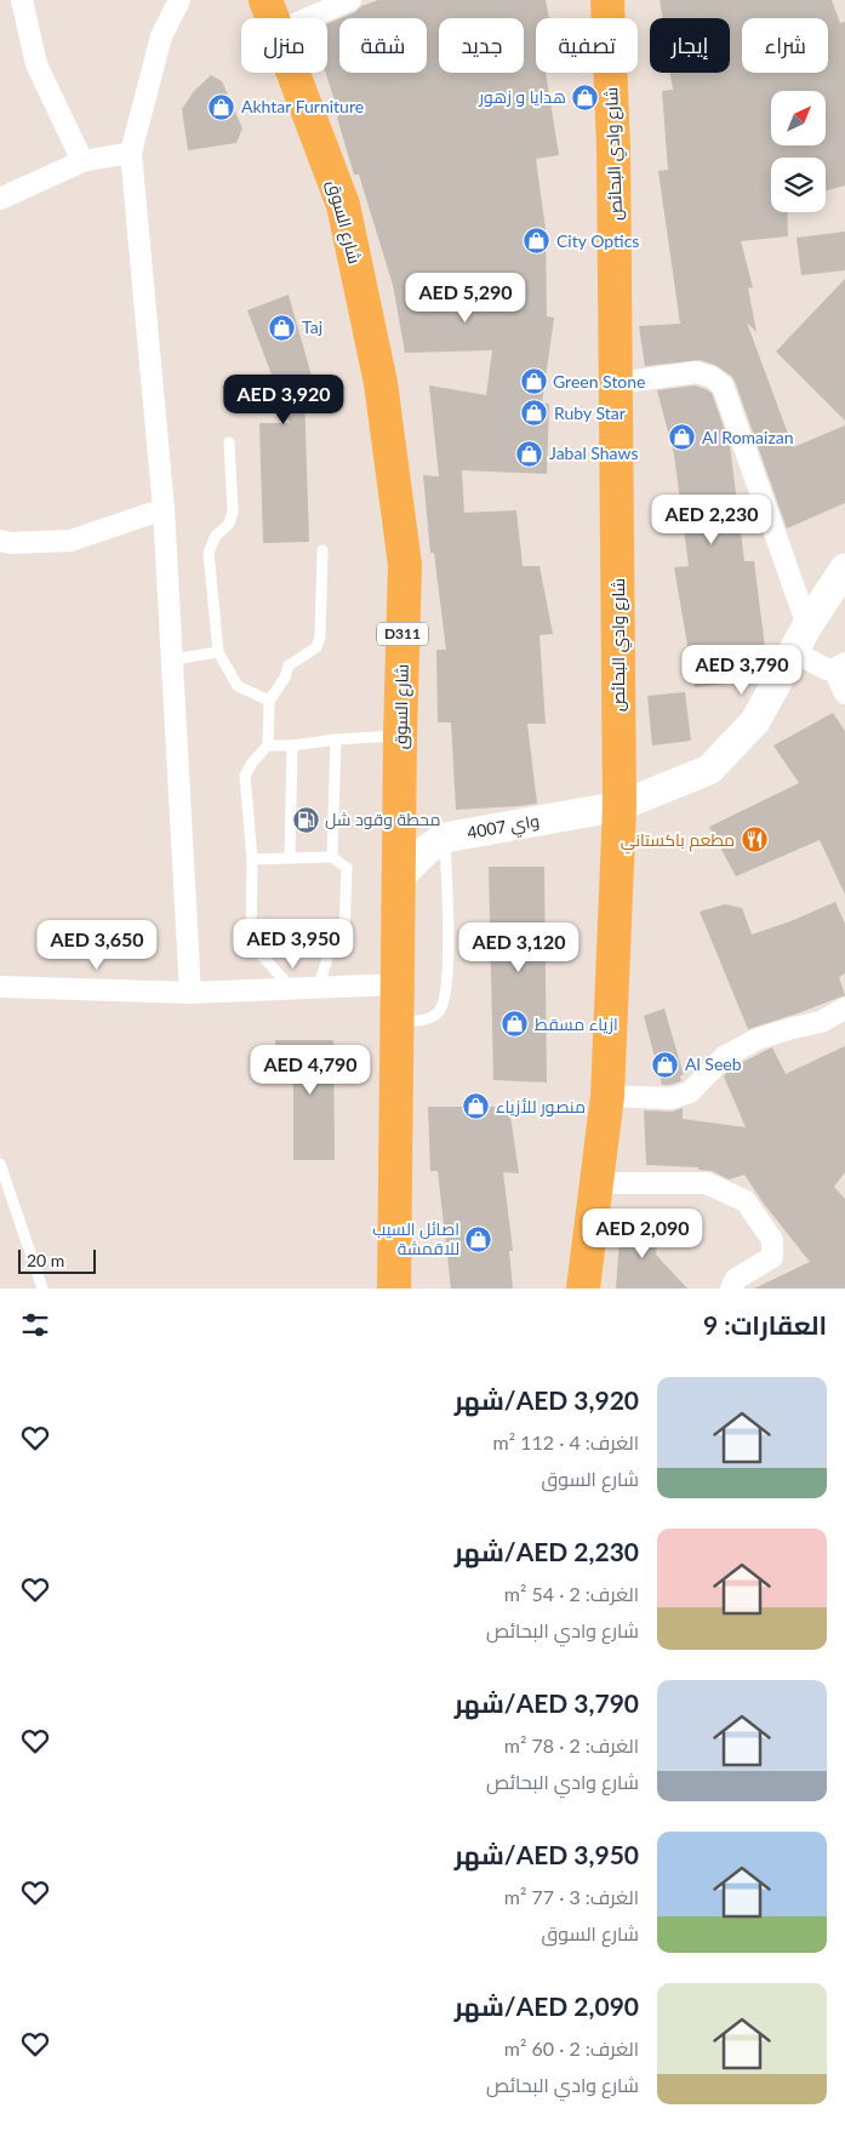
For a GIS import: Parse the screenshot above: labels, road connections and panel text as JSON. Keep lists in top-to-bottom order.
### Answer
{
  "streets": {
    "main road": ["شارع وادي البحائص", "شارع السوق", "D311"],
    "street": ["واي 4007"]
  },
  "crossings": [
    ["شارع وادي البحائص", "واي 4007"],
    ["شارع السوق", "واي 4007"]
  ],
  "places": {
    "shop": [
      "هدايا و زهور",
      "Akhtar Furniture",
      "City Optics",
      "Taj",
      "Green Stone",
      "Ruby Star",
      "Al Romaizan",
      "Jabal Shaws",
      "ازياء مسقط",
      "Al Seeb",
      "منصور للأزياء",
      "اصائل السيب للاقمشة"
    ],
    "fuel station": ["محطة وقود شل"],
    "restaurant": ["مطعم باكستاني"]
  },
  "scale_bar": "20 m",
  "north": "top right",
  "page": {
    "chip": [
      "شراء",
      "إيجار",
      "تصفية",
      "جديد",
      "شقة",
      "منزل"
    ],
    "price": [
      "AED 5,290",
      "AED 3,920",
      "AED 2,230",
      "AED 3,790",
      "AED 3,950",
      "AED 3,650",
      "AED 3,120",
      "AED 4,790",
      "AED 2,090"
    ],
    "scale": "20 m",
    "heading": "العقارات: 9",
    "list": [
      {
        "name": "AED 3,920/شهر",
        "note": "الغرف: 4 · 112 m² · شارع السوق"
      },
      {
        "name": "AED 2,230/شهر",
        "note": "الغرف: 2 · 54 m² · شارع وادي البحائص"
      },
      {
        "name": "AED 3,790/شهر",
        "note": "الغرف: 2 · 78 m² · شارع وادي البحائص"
      },
      {
        "name": "AED 3,950/شهر",
        "note": "الغرف: 3 · 77 m² · شارع السوق"
      },
      {
        "name": "AED 2,090/شهر",
        "note": "الغرف: 2 · 60 m² · شارع وادي البحائص"
      }
    ]
  }
}
